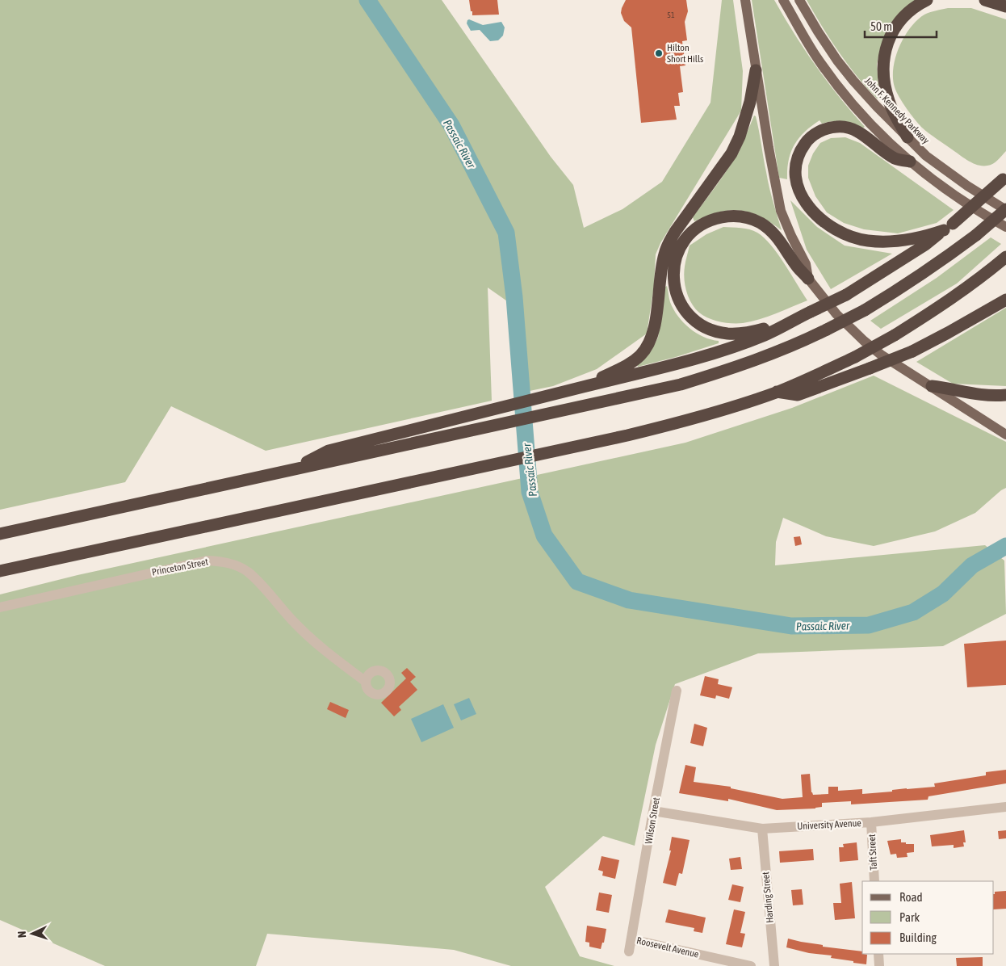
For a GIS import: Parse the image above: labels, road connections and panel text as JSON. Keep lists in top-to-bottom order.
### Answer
{
  "streets": {
    "main road": ["John F. Kennedy Parkway"],
    "street": [
      "Princeton Street",
      "Wilson Street",
      "University Avenue",
      "Taft Street",
      "Harding Street",
      "Roosevelt Avenue"
    ]
  },
  "crossings": [
    ["Wilson Street", "University Avenue"],
    ["Wilson Street", "Roosevelt Avenue"],
    ["University Avenue", "Taft Street"],
    ["University Avenue", "Harding Street"]
  ],
  "water": ["Passaic River"],
  "places": ["Hilton Short Hills"],
  "house_numbers": ["51"],
  "legend": ["Road", "Park", "Building"],
  "scale_bar": "50 m",
  "north": "left"
}
